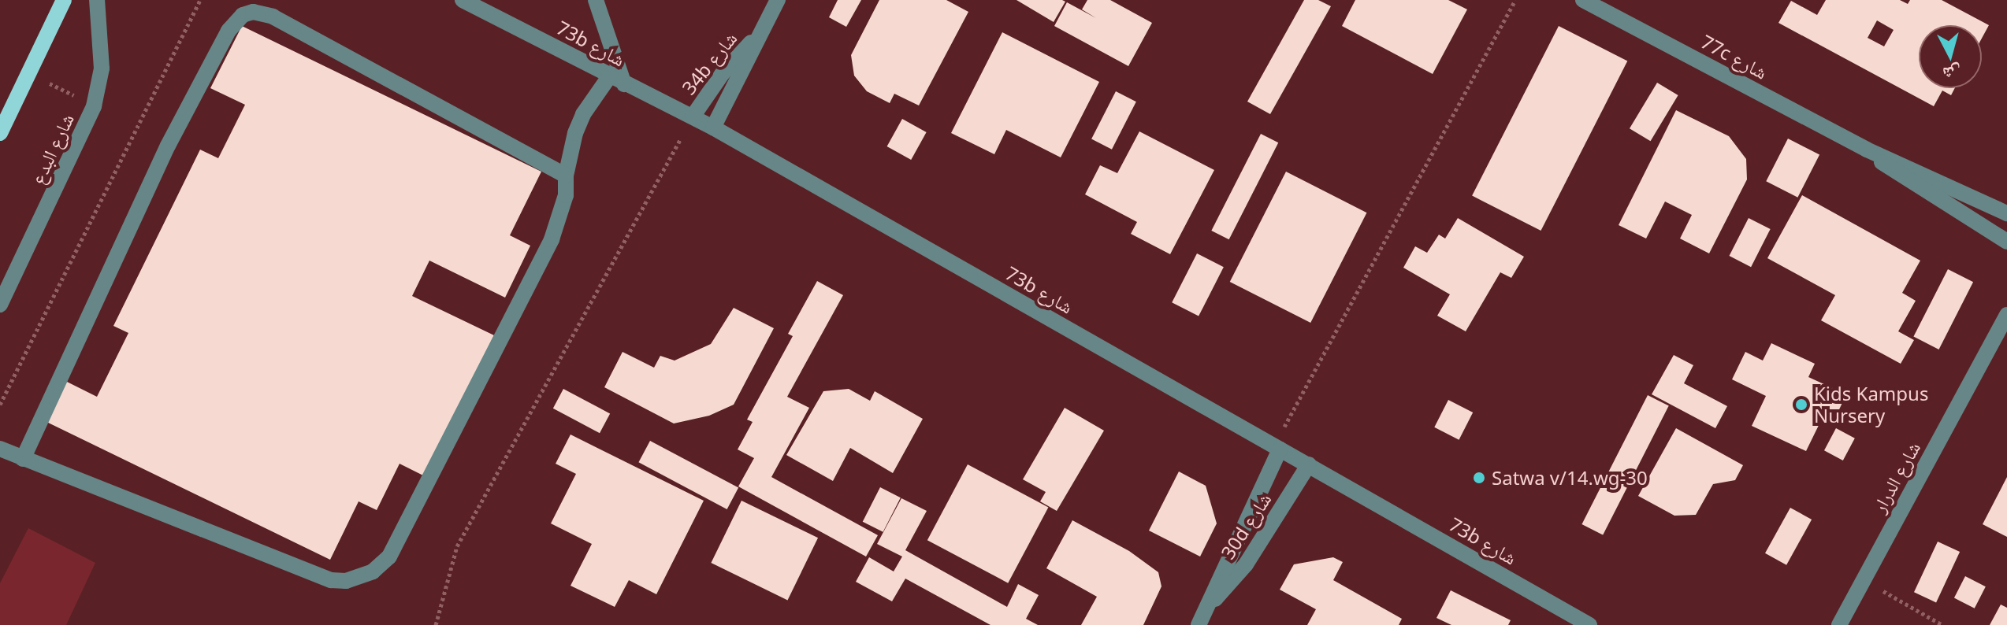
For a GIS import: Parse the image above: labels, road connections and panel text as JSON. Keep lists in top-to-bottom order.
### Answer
{
  "streets": {
    "street": [
      "73b شارع",
      "77c شارع",
      "34b شارع",
      "شارع البدع",
      "شارع الدرار",
      "30d شارع"
    ]
  },
  "crossings": [
    ["73b شارع", "34b شارع"],
    ["73b شارع", "30d شارع"]
  ],
  "places": ["Kids Kampus Nursery", "Satwa v/14.wg-30"],
  "north": "bottom"
}
